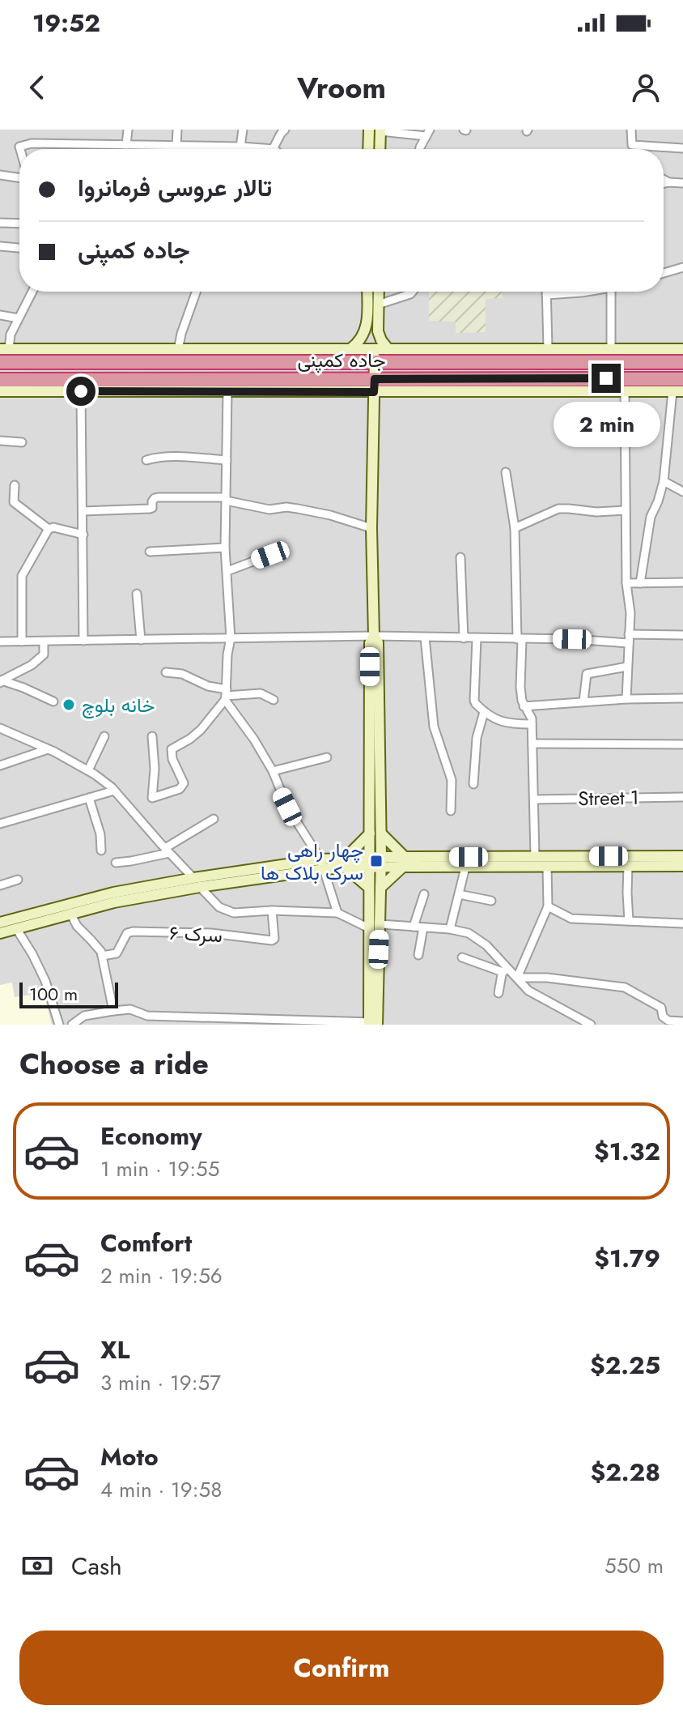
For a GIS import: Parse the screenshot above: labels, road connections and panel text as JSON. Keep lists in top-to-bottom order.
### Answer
{
  "streets": {
    "highway": ["جاده کمپنی"],
    "street": ["Street 1", "سرک ۶"]
  },
  "places": {
    "other": ["خانه بلوچ"],
    "transit": ["چهار راهی سرک بلاک ها"]
  },
  "scale_bar": "100 m",
  "page": {
    "status": "19:52",
    "header": "Vroom",
    "banner": ["تالار عروسی فرمانروا", "جاده کمپنی"],
    "bubble": "2 min",
    "scale": "100 m",
    "heading": "Choose a ride",
    "list": [
      {
        "name": "Economy",
        "note": "1 min · 19:55",
        "value": "$1.32"
      },
      {
        "name": "Comfort",
        "note": "2 min · 19:56",
        "value": "$1.79"
      },
      {
        "name": "XL",
        "note": "3 min · 19:57",
        "value": "$2.25"
      },
      {
        "name": "Moto",
        "note": "4 min · 19:58",
        "value": "$2.28"
      }
    ],
    "pay": ["Cash", "550 m"],
    "buttons": "Confirm"
  }
}
